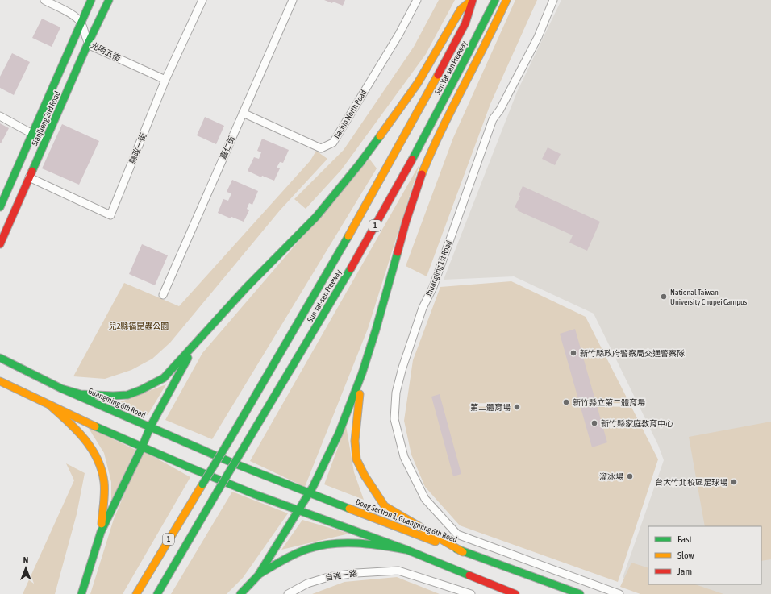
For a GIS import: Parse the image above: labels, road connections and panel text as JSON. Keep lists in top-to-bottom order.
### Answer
{
  "streets": {
    "main road": [
      "Sun Yat-sen Freeway",
      "Sianjheng 2nd Road",
      "1",
      "Guangming 6th Road",
      "Dong Section 1, Guangming 6th Road"
    ],
    "street": [
      "光明五街",
      "Jiachin North Road",
      "嘉仁街",
      "縣政一街",
      "Jhuangjing 1st Road",
      "自強一路"
    ]
  },
  "crossings": [
    ["光明五街", "Sianjheng 2nd Road"],
    ["光明五街", "縣政一街"],
    ["Jiachin North Road", "嘉仁街"],
    ["Sianjheng 2nd Road", "縣政一街"],
    ["Jhuangjing 1st Road", "Dong Section 1, Guangming 6th Road"],
    ["Guangming 6th Road", "Dong Section 1, Guangming 6th Road"]
  ],
  "parks": ["兒2縣福昆蟲公園"],
  "places": [
    "National Taiwan University Chupei Campus",
    "新竹縣政府警察局交通警察隊",
    "新竹縣立第二體育場",
    "第二體育場",
    "新竹縣家庭教育中心",
    "溜冰場",
    "台大竹北校區足球場"
  ],
  "legend": ["Fast", "Slow", "Jam"],
  "north": "top"
}
